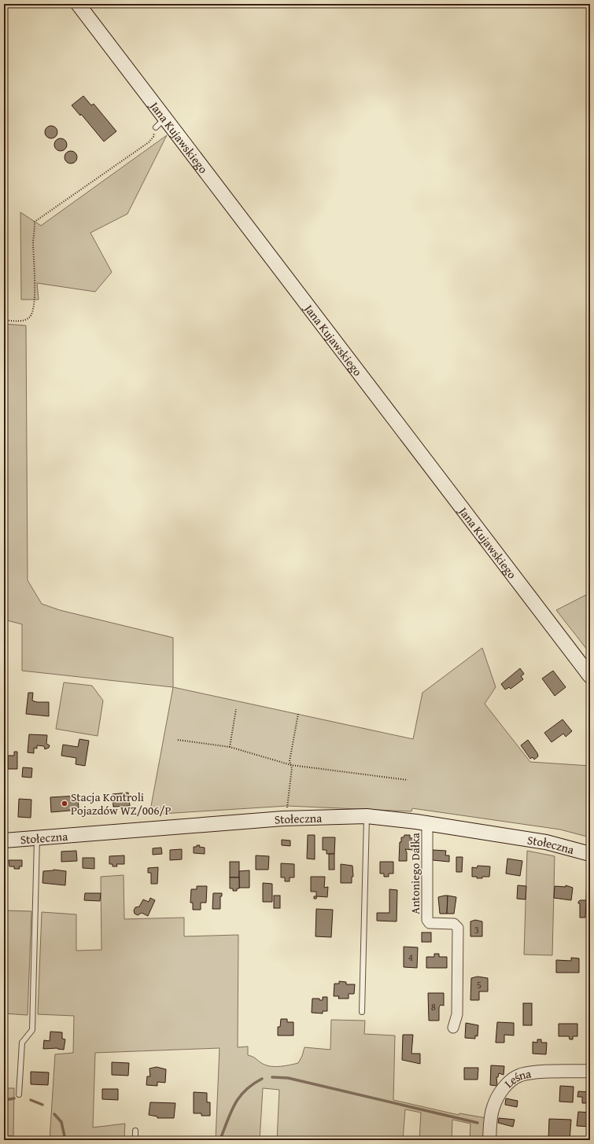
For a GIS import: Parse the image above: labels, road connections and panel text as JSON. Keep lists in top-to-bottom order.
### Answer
{
  "streets": {
    "main road": ["Jana Kujawskiego", "Stołeczna"],
    "street": ["Antoniego Dałka", "Leśna"]
  },
  "crossings": [
    ["Stołeczna", "Antoniego Dałka"]
  ],
  "places": ["Stacja Kontroli Pojazdów WZ/006/P"],
  "house_numbers": [
    "3",
    "4",
    "5",
    "8"
  ]
}
